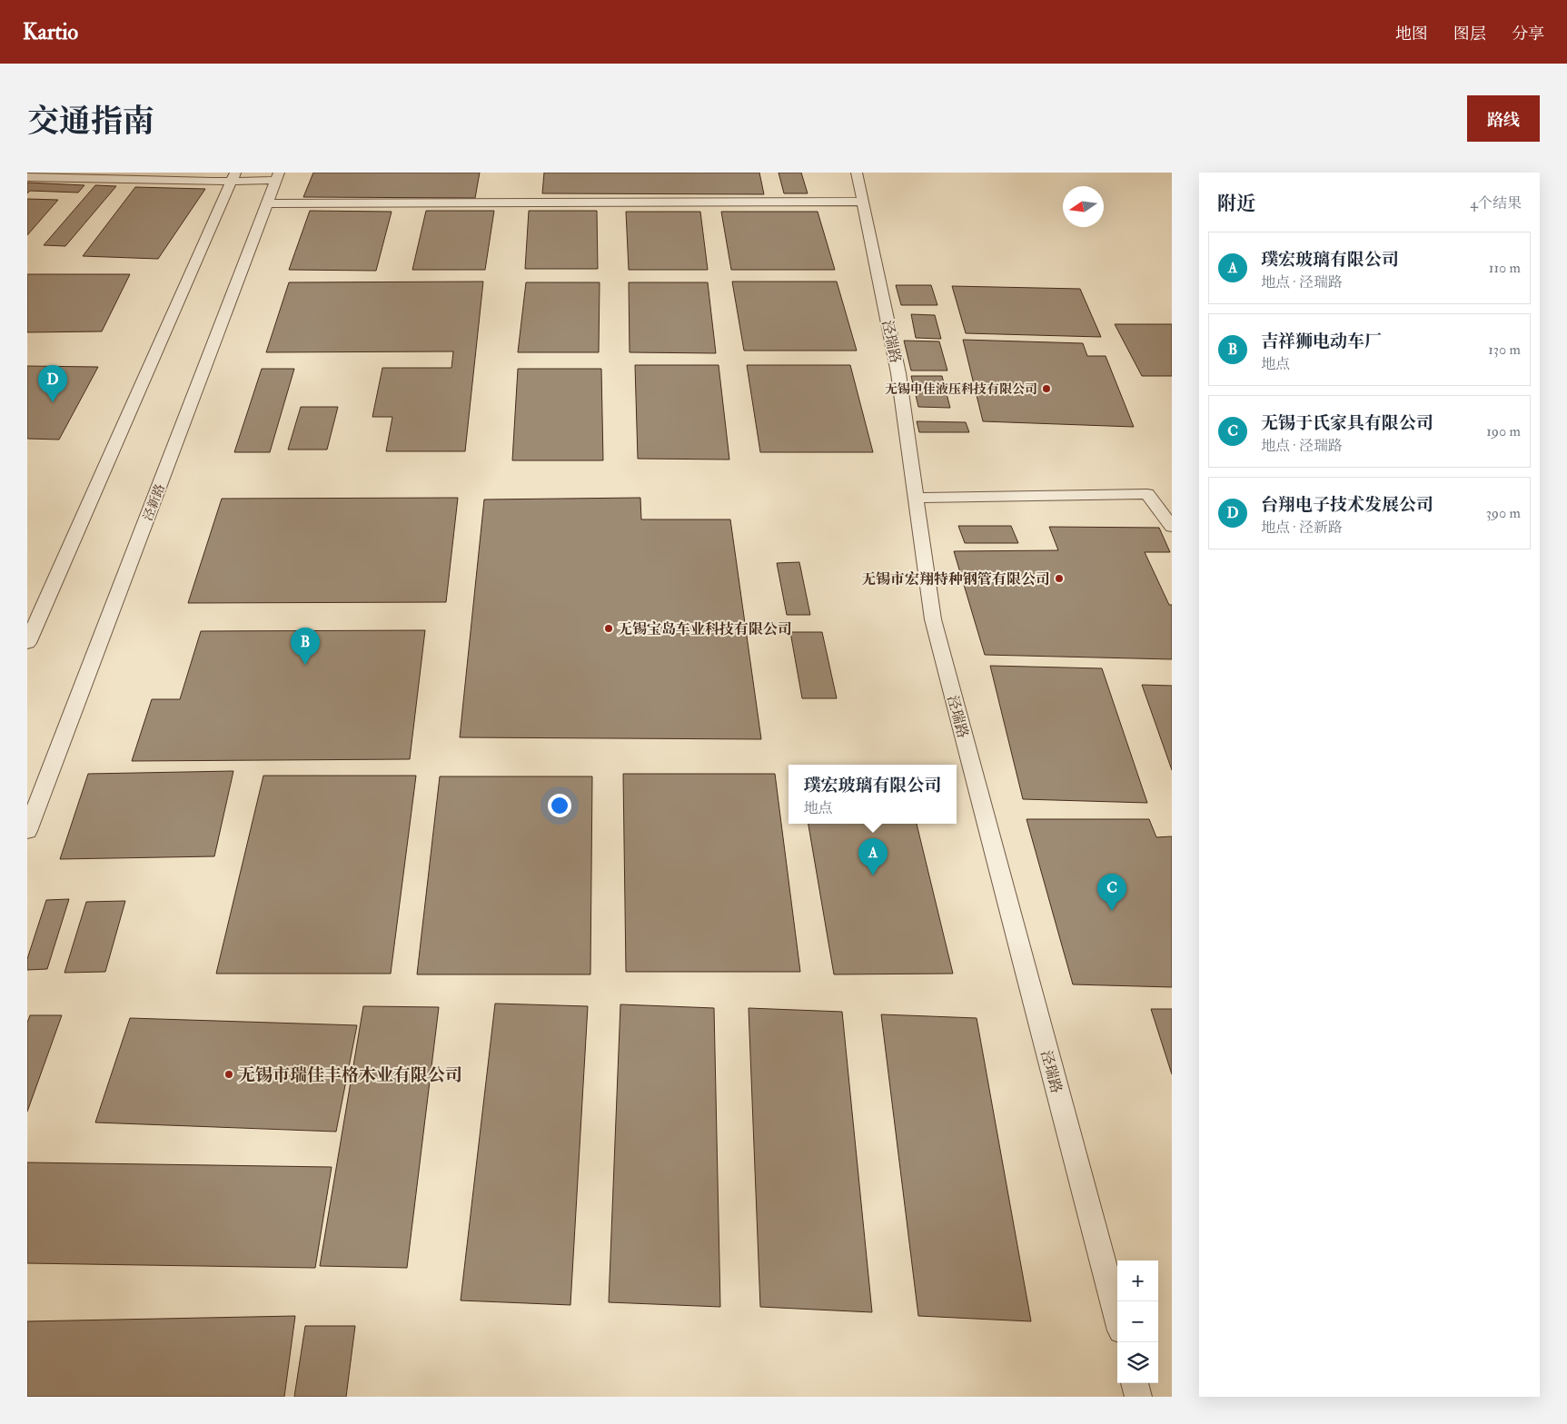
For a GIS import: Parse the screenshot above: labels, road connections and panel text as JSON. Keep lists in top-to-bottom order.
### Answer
{
  "streets": {
    "street": ["泾瑞路", "泾新路"]
  },
  "places": [
    "无锡申佳液压科技有限公司",
    "无锡市宏翔特种钢管有限公司",
    "无锡宝岛车业科技有限公司",
    "无锡市瑞佳丰格木业有限公司"
  ],
  "north": "left",
  "page": {
    "header": "Kartio",
    "nav": ["地图", "图层", "分享"],
    "title": "交通指南",
    "buttons": "路线",
    "heading": ["附近", "4个结果"],
    "list": [
      {
        "mark": "A",
        "name": "璞宏玻璃有限公司",
        "note": "地点 · 泾瑞路",
        "value": "110 m"
      },
      {
        "mark": "B",
        "name": "吉祥狮电动车厂",
        "note": "地点",
        "value": "130 m"
      },
      {
        "mark": "C",
        "name": "无锡于氏家具有限公司",
        "note": "地点 · 泾瑞路",
        "value": "190 m"
      },
      {
        "mark": "D",
        "name": "台翔电子技术发展公司",
        "note": "地点 · 泾新路",
        "value": "390 m"
      }
    ],
    "pins": [
      "D",
      "B",
      "A",
      "C"
    ],
    "popup": ["璞宏玻璃有限公司", "地点"],
    "map_buttons": ["+", "−"]
  }
}
